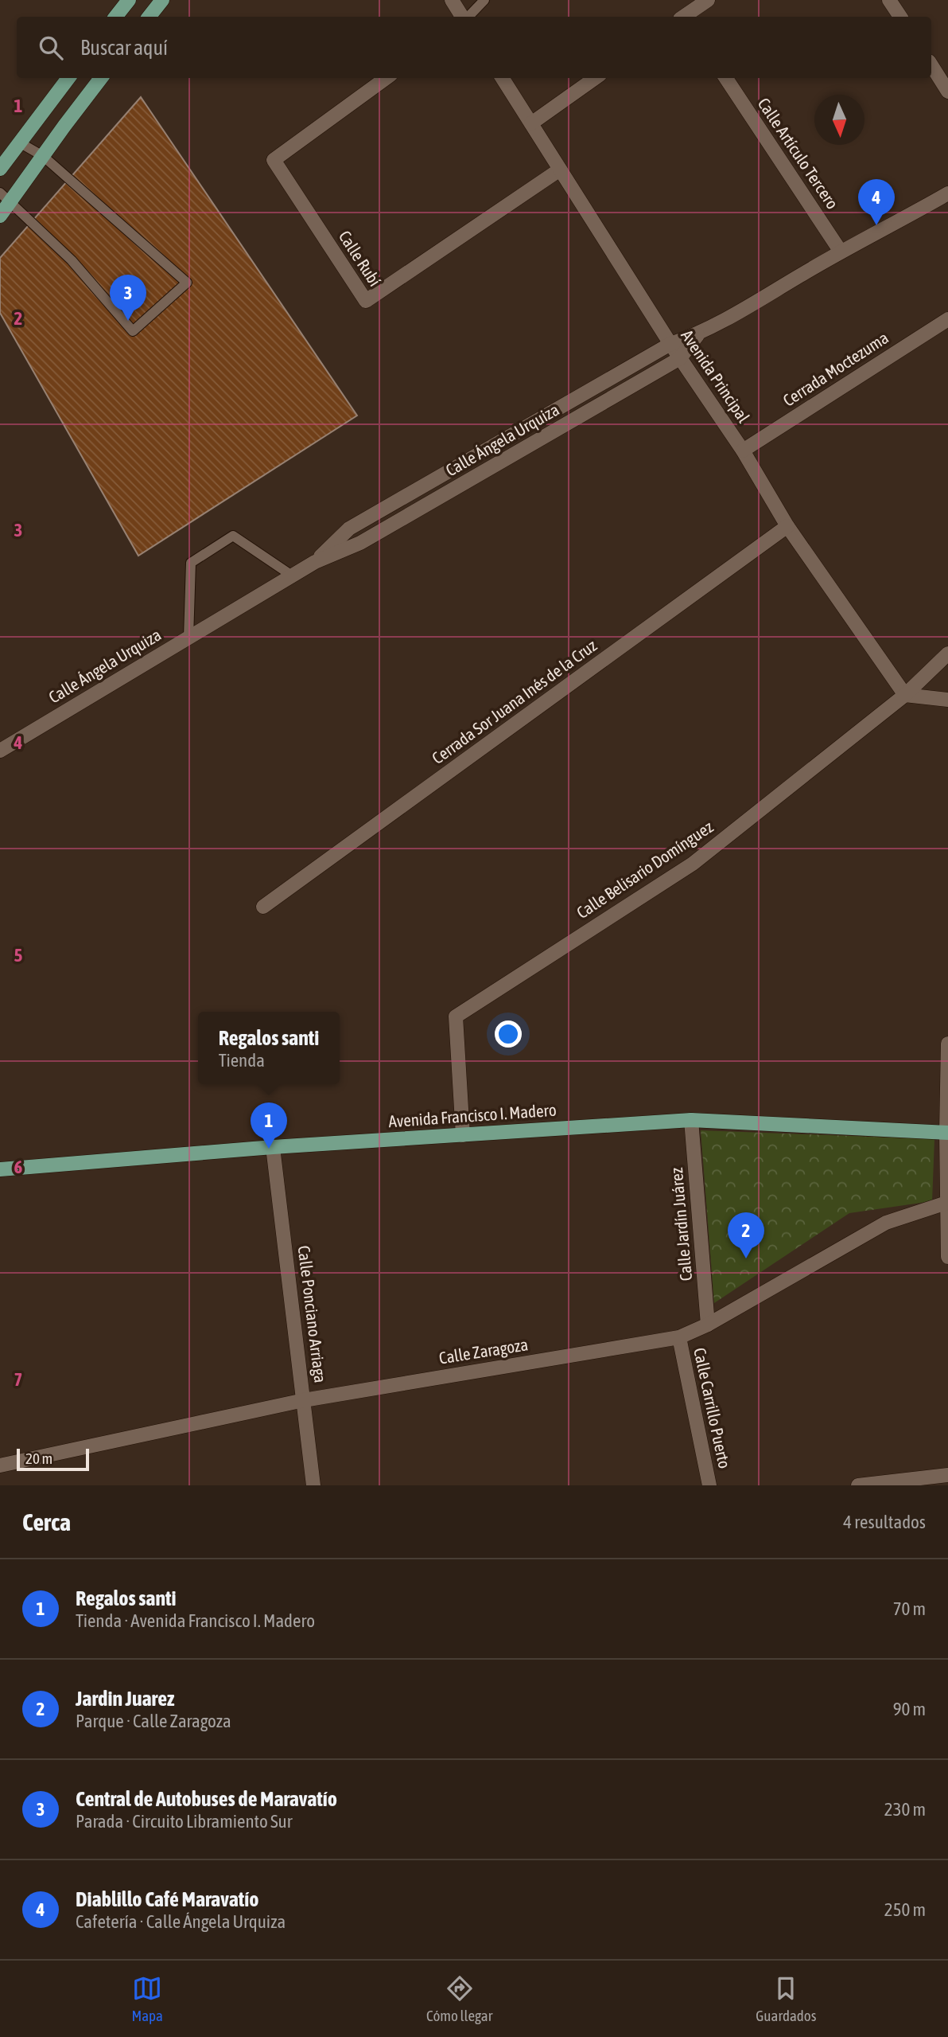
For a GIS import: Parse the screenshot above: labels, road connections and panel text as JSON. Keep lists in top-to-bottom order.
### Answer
{
  "streets": {
    "main road": ["Avenida Francisco I. Madero"],
    "street": [
      "Calle Artículo Tercero",
      "Calle Rubí",
      "Cerrada Moctezuma",
      "Avenida Principal",
      "Calle Ángela Urquiza",
      "Cerrada Sor Juana Inés de la Cruz",
      "Calle Belisario Domínguez",
      "Calle Jardín Juárez",
      "Calle Ponciano Arriaga",
      "Calle Zaragoza",
      "Calle Carrillo Puerto"
    ]
  },
  "crossings": [
    ["Calle Artículo Tercero", "Calle Ángela Urquiza"],
    ["Calle Rubí", "Avenida Principal"],
    ["Cerrada Moctezuma", "Avenida Principal"],
    ["Avenida Principal", "Calle Ángela Urquiza"],
    ["Avenida Principal", "Cerrada Sor Juana Inés de la Cruz"],
    ["Avenida Principal", "Calle Belisario Domínguez"],
    ["Calle Belisario Domínguez", "Avenida Francisco I. Madero"],
    ["Avenida Francisco I. Madero", "Calle Jardín Juárez"],
    ["Avenida Francisco I. Madero", "Calle Ponciano Arriaga"],
    ["Calle Jardín Juárez", "Calle Zaragoza"],
    ["Calle Ponciano Arriaga", "Calle Zaragoza"],
    ["Calle Zaragoza", "Calle Carrillo Puerto"]
  ],
  "scale_bar": "20 m",
  "north": "bottom",
  "page": {
    "search": "Buscar aquí",
    "pins": [
      "4",
      "3",
      "1",
      "2"
    ],
    "popup": ["Regalos santi", "Tienda"],
    "scale": "20 m",
    "heading": ["Cerca", "4 resultados"],
    "list": [
      {
        "mark": "1",
        "name": "Regalos santi",
        "note": "Tienda · Avenida Francisco I. Madero",
        "value": "70 m"
      },
      {
        "mark": "2",
        "name": "Jardin Juarez",
        "note": "Parque · Calle Zaragoza",
        "value": "90 m"
      },
      {
        "mark": "3",
        "name": "Central de Autobuses de Maravatío",
        "note": "Parada · Circuito Libramiento Sur",
        "value": "230 m"
      },
      {
        "mark": "4",
        "name": "Diablillo Café Maravatío",
        "note": "Cafetería · Calle Ángela Urquiza",
        "value": "250 m"
      }
    ],
    "nav": ["Mapa", "Cómo llegar", "Guardados"]
  },
  "grid": {
    "rows": [
      "1",
      "2",
      "3",
      "4",
      "5",
      "6",
      "7"
    ]
  }
}
